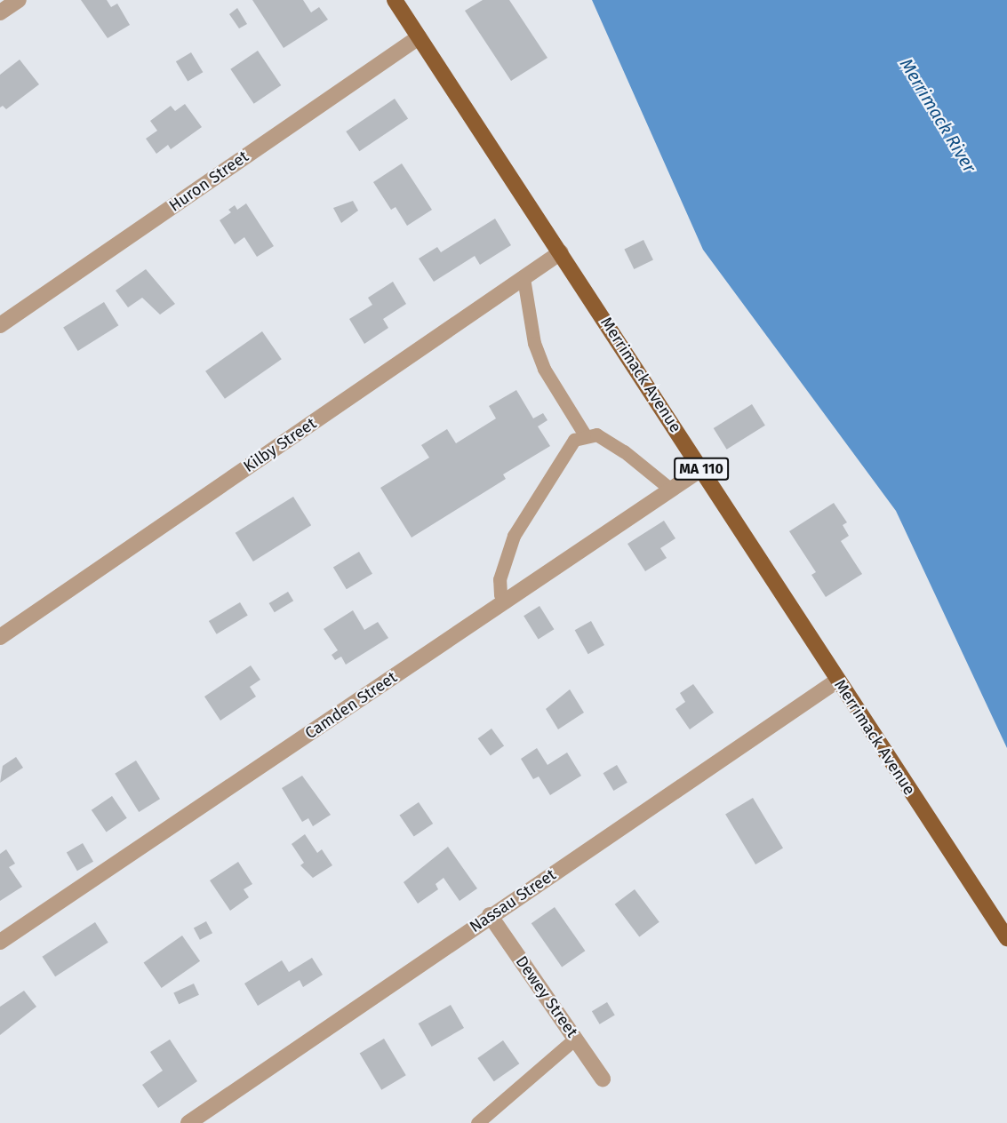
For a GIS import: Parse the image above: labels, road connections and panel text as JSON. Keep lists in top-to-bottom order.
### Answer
{
  "streets": {
    "main road": ["Merrimack Avenue", "MA 110"],
    "street": [
      "Huron Street",
      "Kilby Street",
      "Camden Street",
      "Nassau Street",
      "Dewey Street"
    ]
  },
  "crossings": [
    ["Huron Street", "Merrimack Avenue"],
    ["Merrimack Avenue", "Kilby Street"],
    ["Merrimack Avenue", "Camden Street"],
    ["Merrimack Avenue", "Nassau Street"],
    ["Nassau Street", "Dewey Street"]
  ],
  "water": ["Merrimack River"]
}
